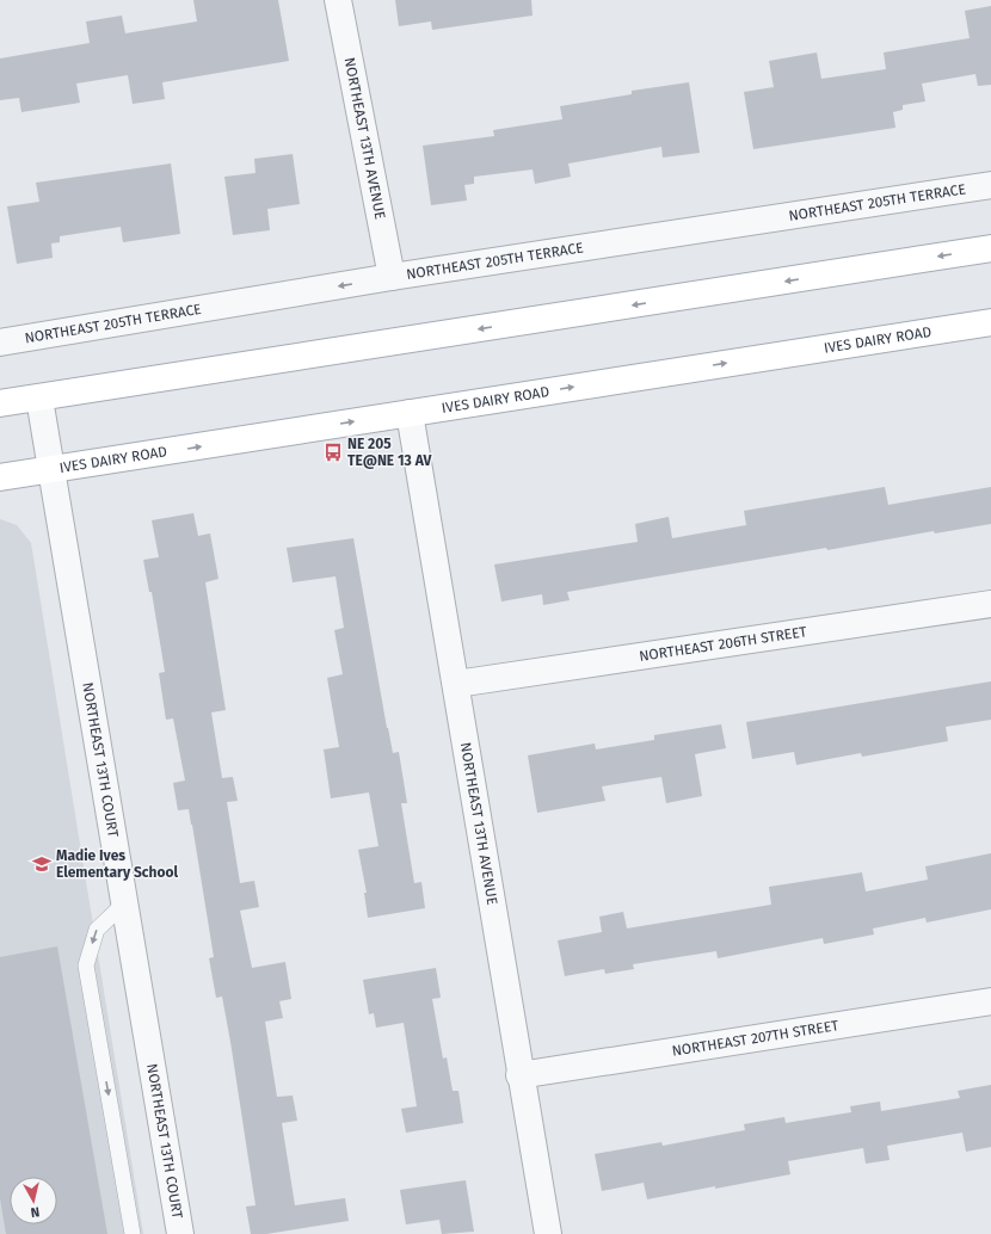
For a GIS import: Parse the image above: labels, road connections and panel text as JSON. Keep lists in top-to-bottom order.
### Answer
{
  "streets": {
    "main road": ["IVES DAIRY ROAD"],
    "street": [
      "NORTHEAST 13TH AVENUE",
      "NORTHEAST 205TH TERRACE",
      "NORTHEAST 206TH STREET",
      "NORTHEAST 13TH COURT",
      "NORTHEAST 207TH STREET"
    ]
  },
  "crossings": [
    ["NORTHEAST 13TH AVENUE", "NORTHEAST 205TH TERRACE"],
    ["NORTHEAST 13TH AVENUE", "IVES DAIRY ROAD"],
    ["NORTHEAST 13TH AVENUE", "NORTHEAST 206TH STREET"],
    ["NORTHEAST 13TH AVENUE", "NORTHEAST 207TH STREET"],
    ["IVES DAIRY ROAD", "NORTHEAST 13TH COURT"]
  ],
  "one_way": ["NORTHEAST 205TH TERRACE"],
  "places": {
    "bus stop": ["NE 205 TE@NE 13 AV"],
    "school or university": ["Madie Ives Elementary School"]
  },
  "north": "bottom"
}
